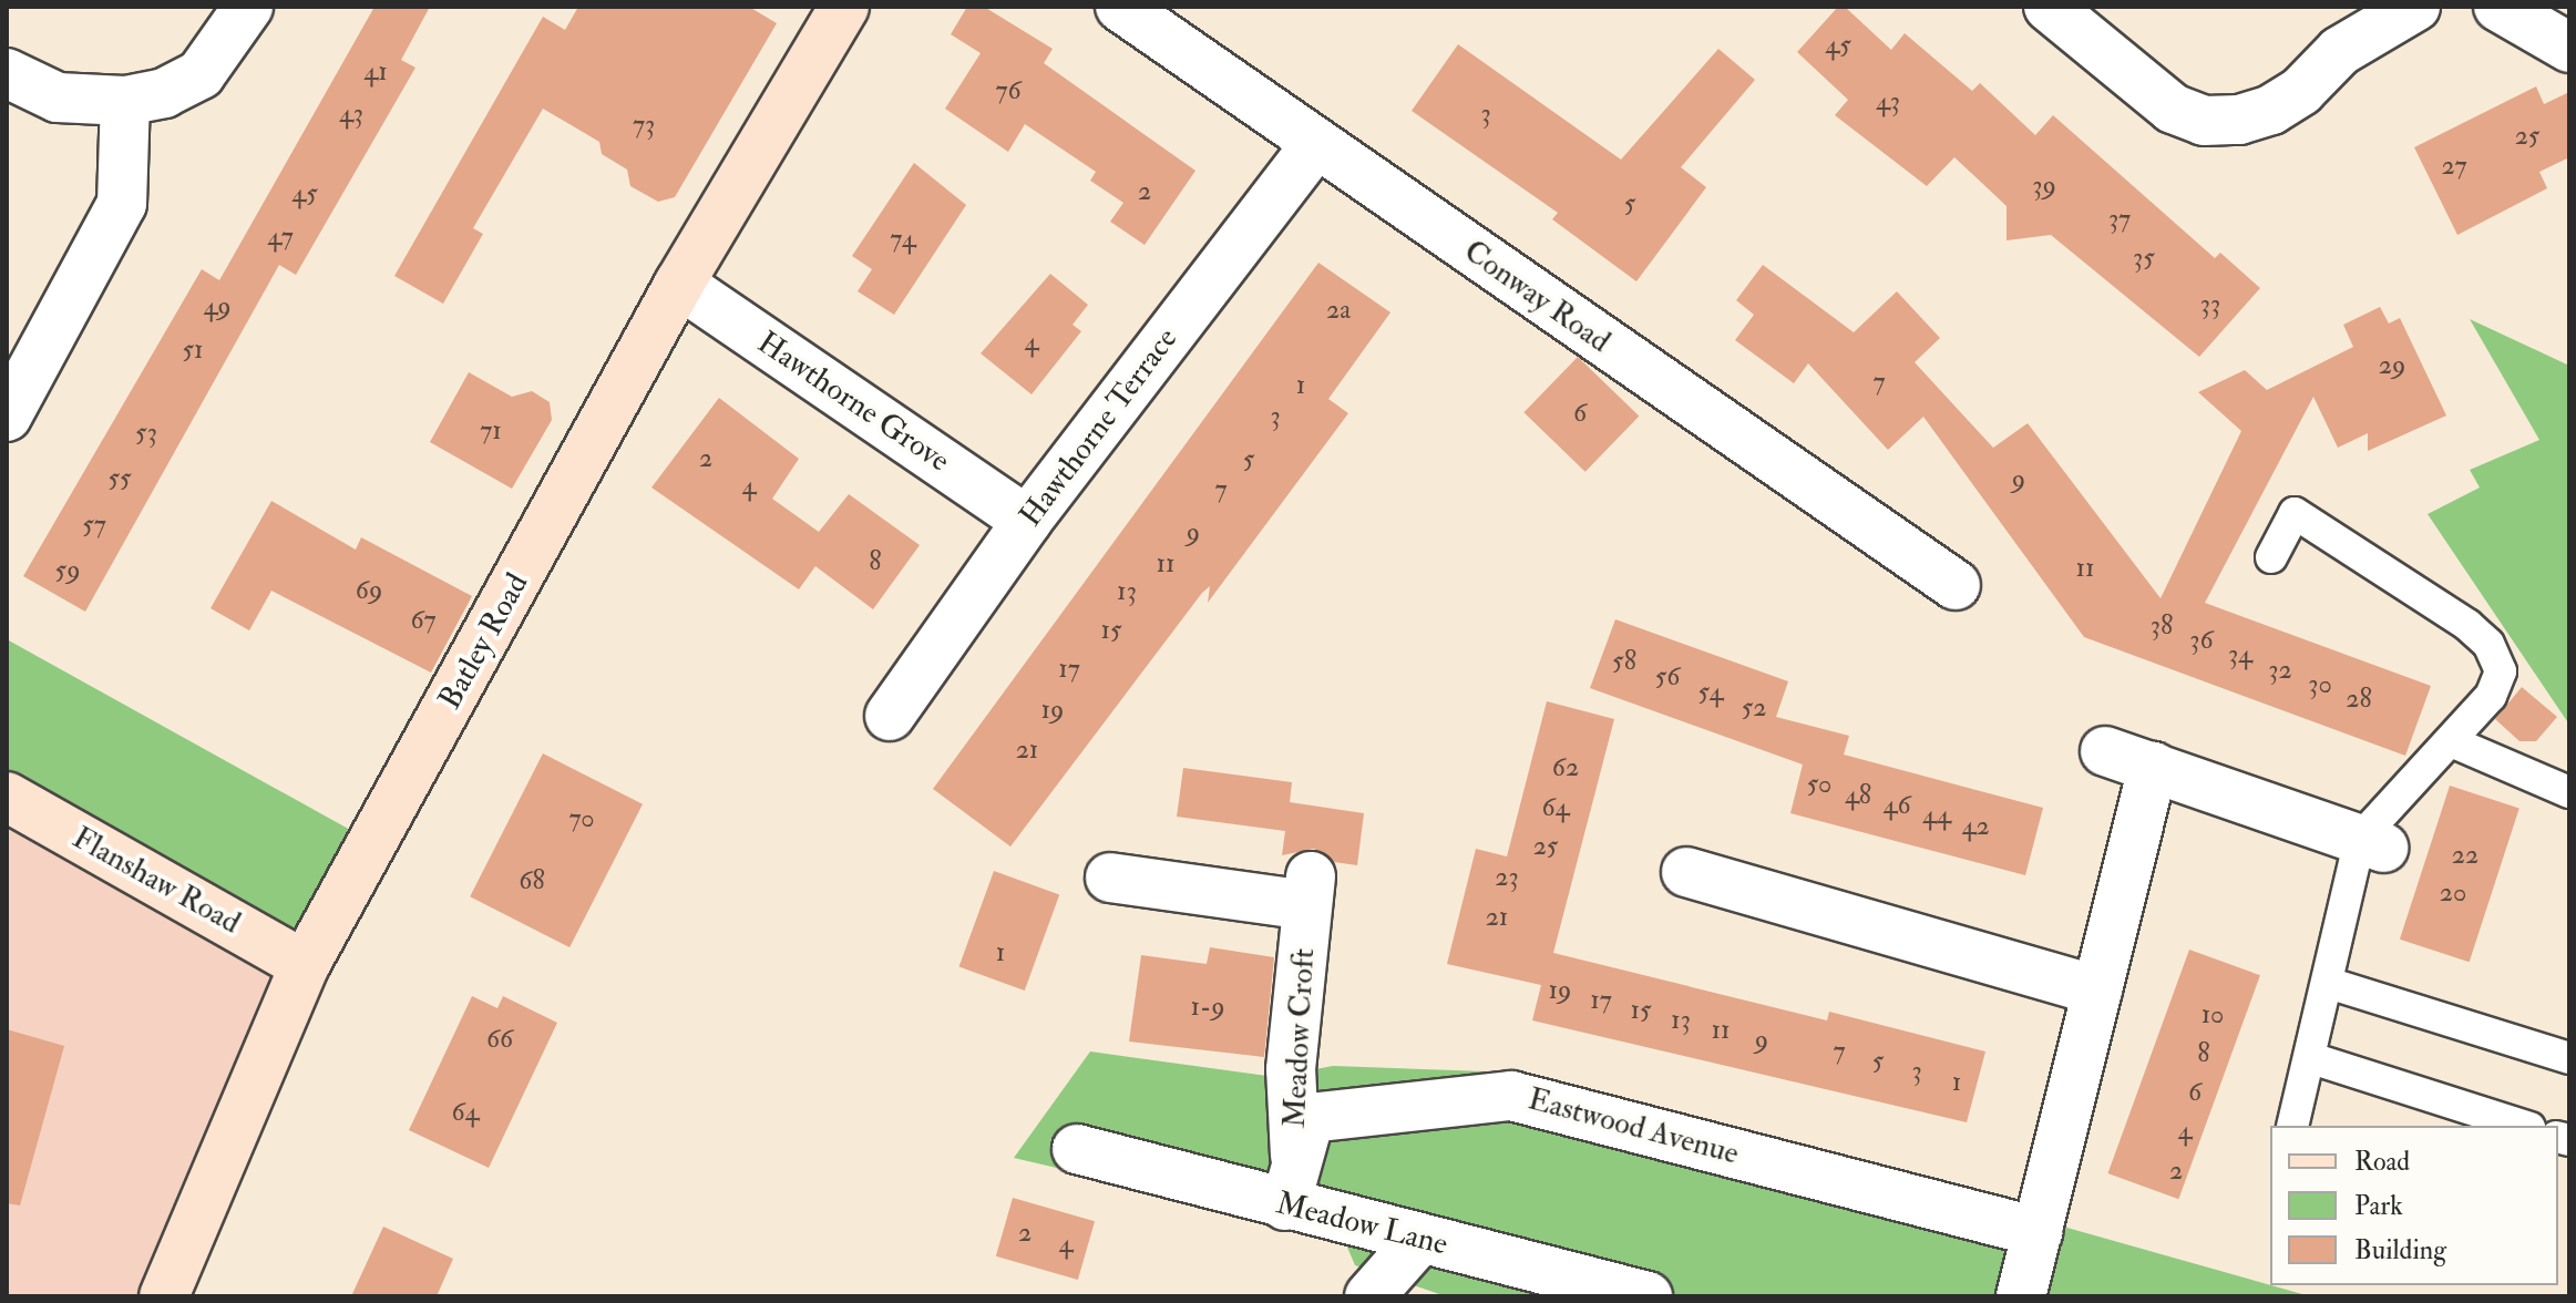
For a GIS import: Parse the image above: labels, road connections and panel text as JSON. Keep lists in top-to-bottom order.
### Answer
{
  "streets": {
    "street": [
      "Conway Road",
      "Hawthorne Grove",
      "Hawthorne Terrace",
      "Batley Road",
      "Flanshaw Road",
      "Meadow Croft",
      "Eastwood Avenue",
      "Meadow Lane"
    ]
  },
  "crossings": [
    ["Conway Road", "Hawthorne Terrace"],
    ["Hawthorne Grove", "Hawthorne Terrace"],
    ["Hawthorne Grove", "Batley Road"],
    ["Batley Road", "Flanshaw Road"],
    ["Meadow Croft", "Eastwood Avenue"],
    ["Meadow Croft", "Meadow Lane"],
    ["Eastwood Avenue", "Meadow Lane"]
  ],
  "house_numbers": [
    "45",
    "41",
    "76",
    "43",
    "43",
    "3",
    "73",
    "25",
    "27",
    "39",
    "2",
    "45",
    "5",
    "37",
    "47",
    "74",
    "35",
    "33",
    "49",
    "2a",
    "4",
    "51",
    "29",
    "7",
    "1",
    "6",
    "3",
    "71",
    "53",
    "2",
    "5",
    "55",
    "9",
    "4",
    "7",
    "57",
    "9",
    "8",
    "11",
    "11",
    "59",
    "69",
    "13",
    "67",
    "38",
    "15",
    "36",
    "34",
    "58",
    "17",
    "32",
    "56",
    "30",
    "54",
    "28",
    "52",
    "19",
    "21",
    "62",
    "50",
    "48",
    "46",
    "64",
    "44",
    "70",
    "42",
    "25",
    "22",
    "23",
    "68",
    "20",
    "21",
    "1",
    "19",
    "17",
    "1-9",
    "15",
    "10",
    "13",
    "11",
    "66",
    "9",
    "7",
    "8",
    "5",
    "3",
    "1",
    "6",
    "64",
    "4",
    "2",
    "2",
    "4"
  ],
  "legend": ["Road", "Park", "Building"]
}
